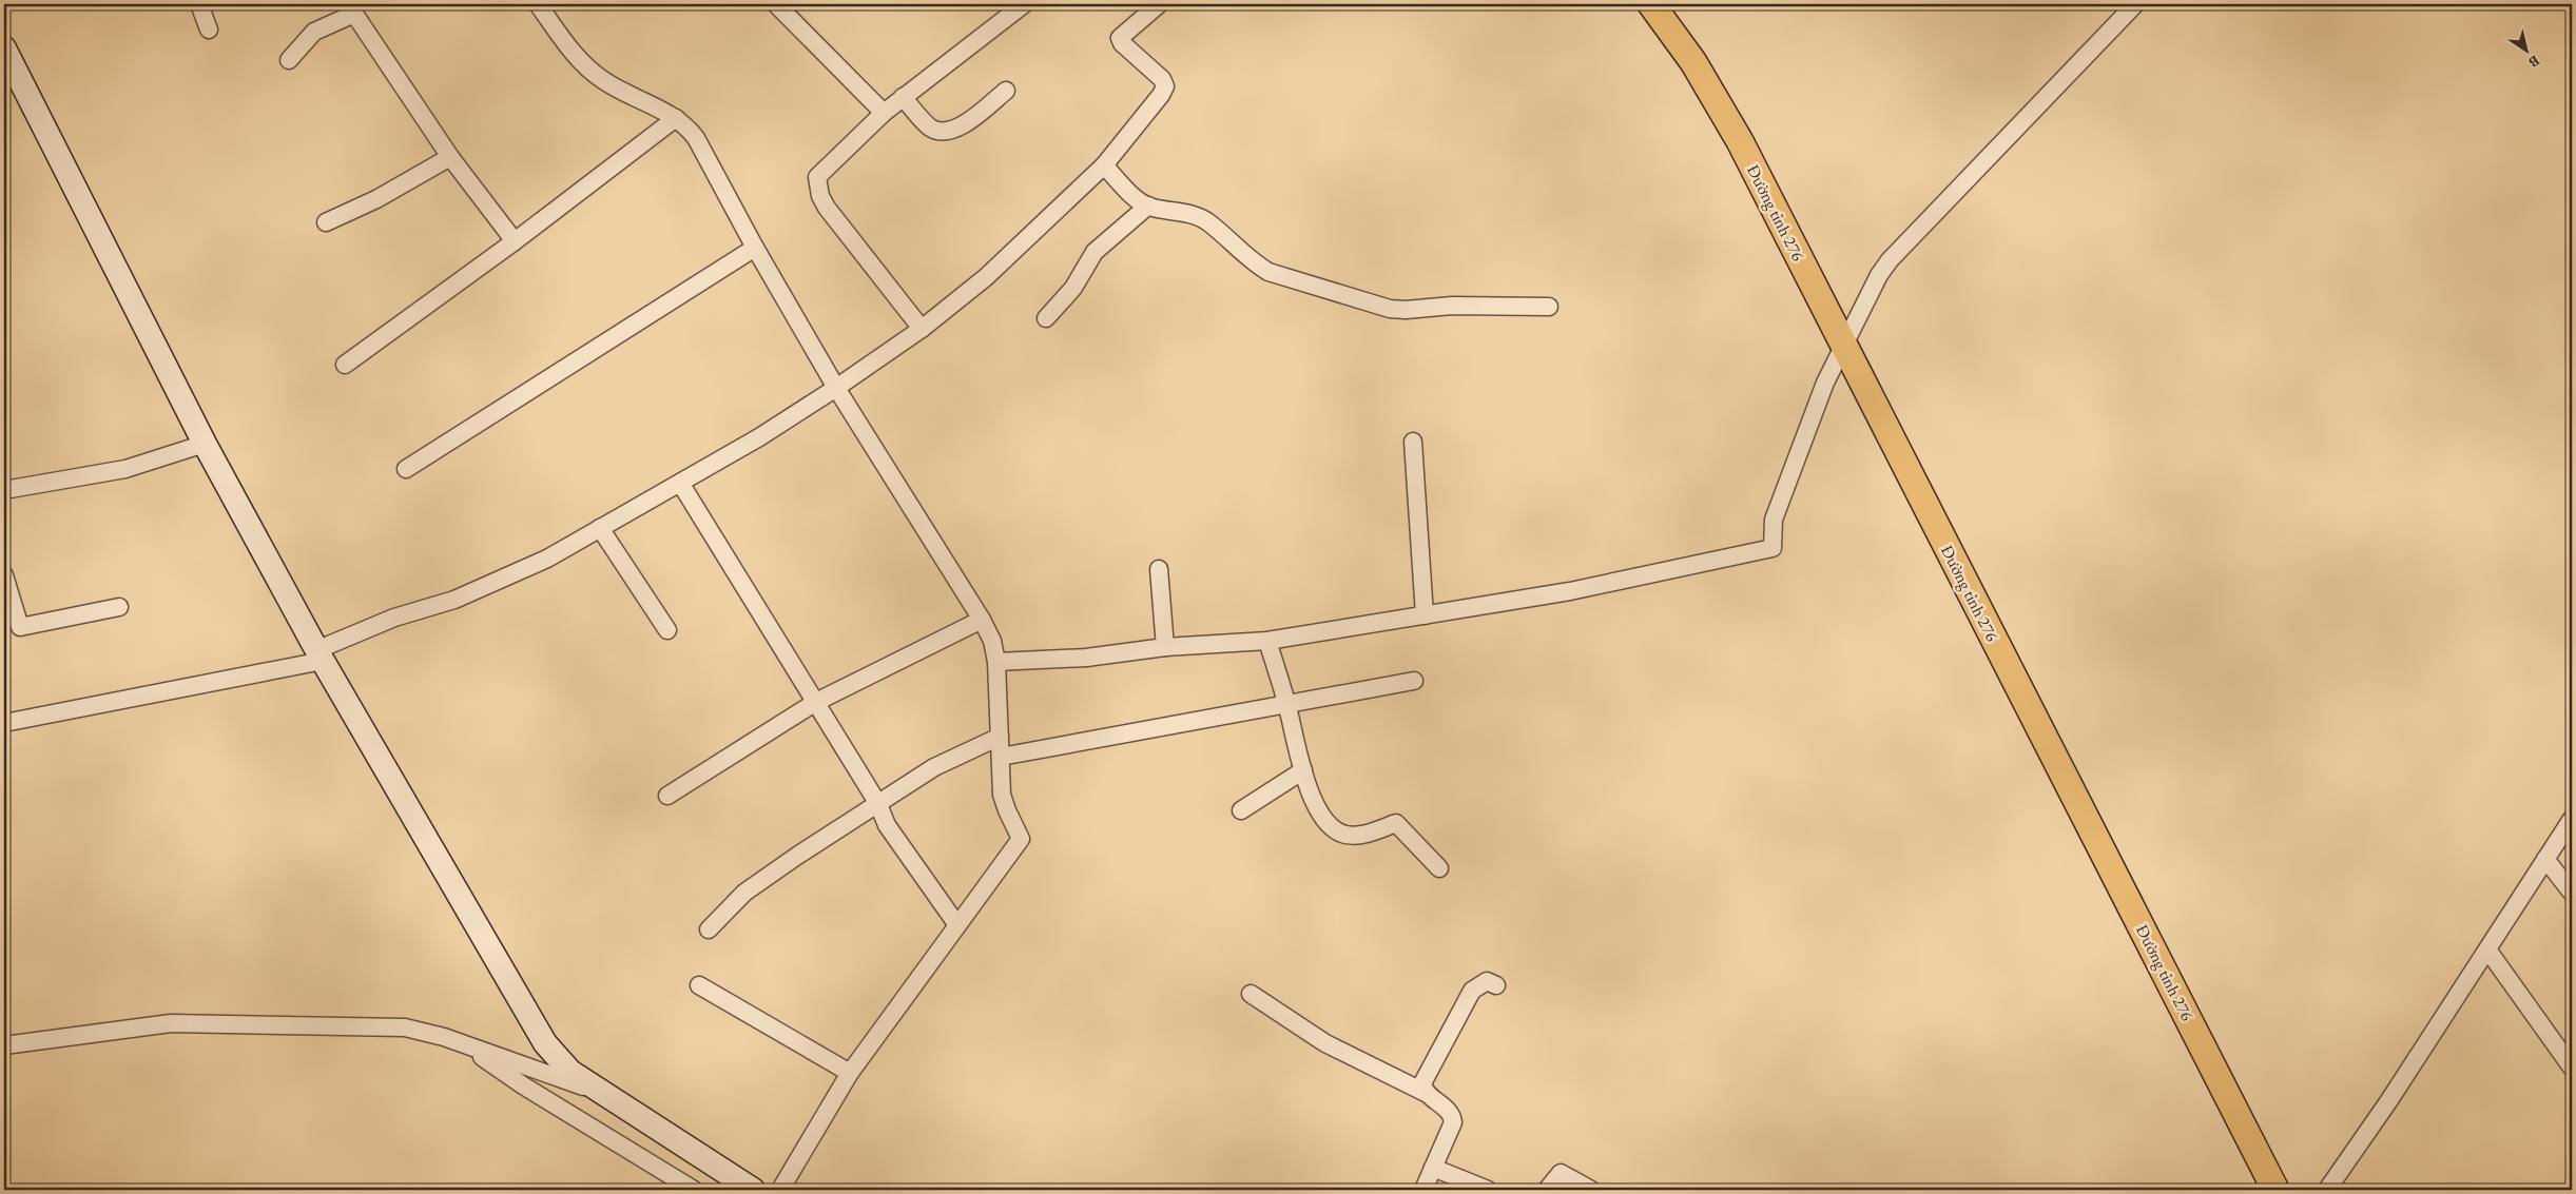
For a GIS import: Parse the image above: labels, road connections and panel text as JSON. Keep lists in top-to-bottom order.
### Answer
{
  "streets": {
    "main road": ["Đường tỉnh 276"]
  },
  "north": "bottom right"
}
